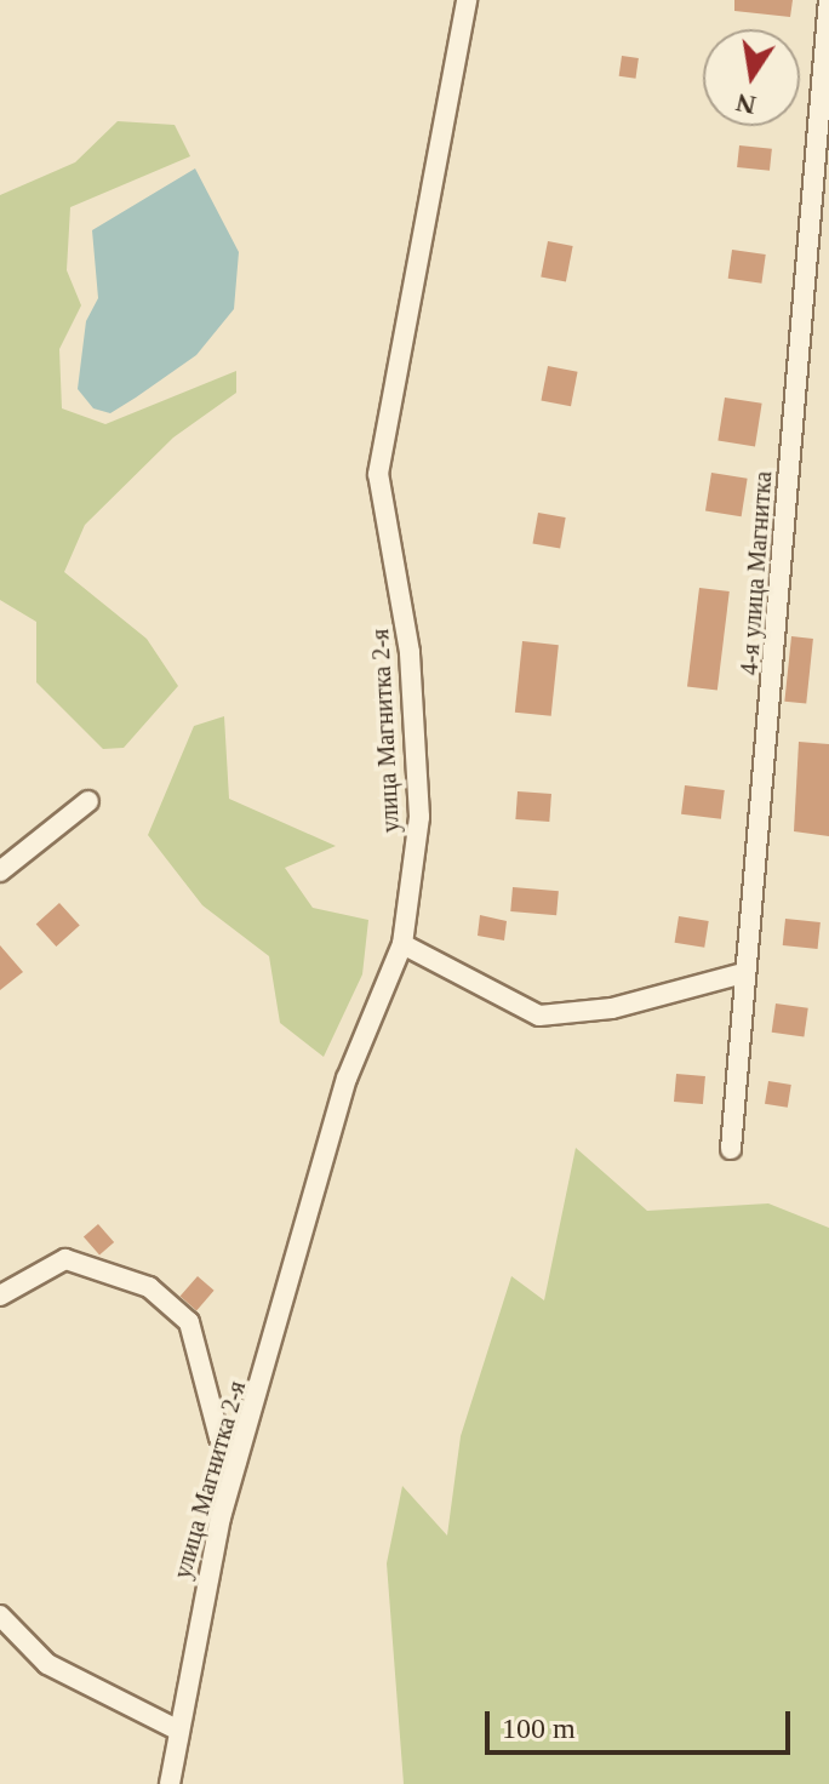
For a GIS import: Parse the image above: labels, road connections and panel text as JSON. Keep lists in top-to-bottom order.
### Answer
{
  "streets": {
    "street": ["4-я улица Магнитка", "улица Магнитка 2-я"]
  },
  "scale_bar": "100 m",
  "north": "bottom"
}
